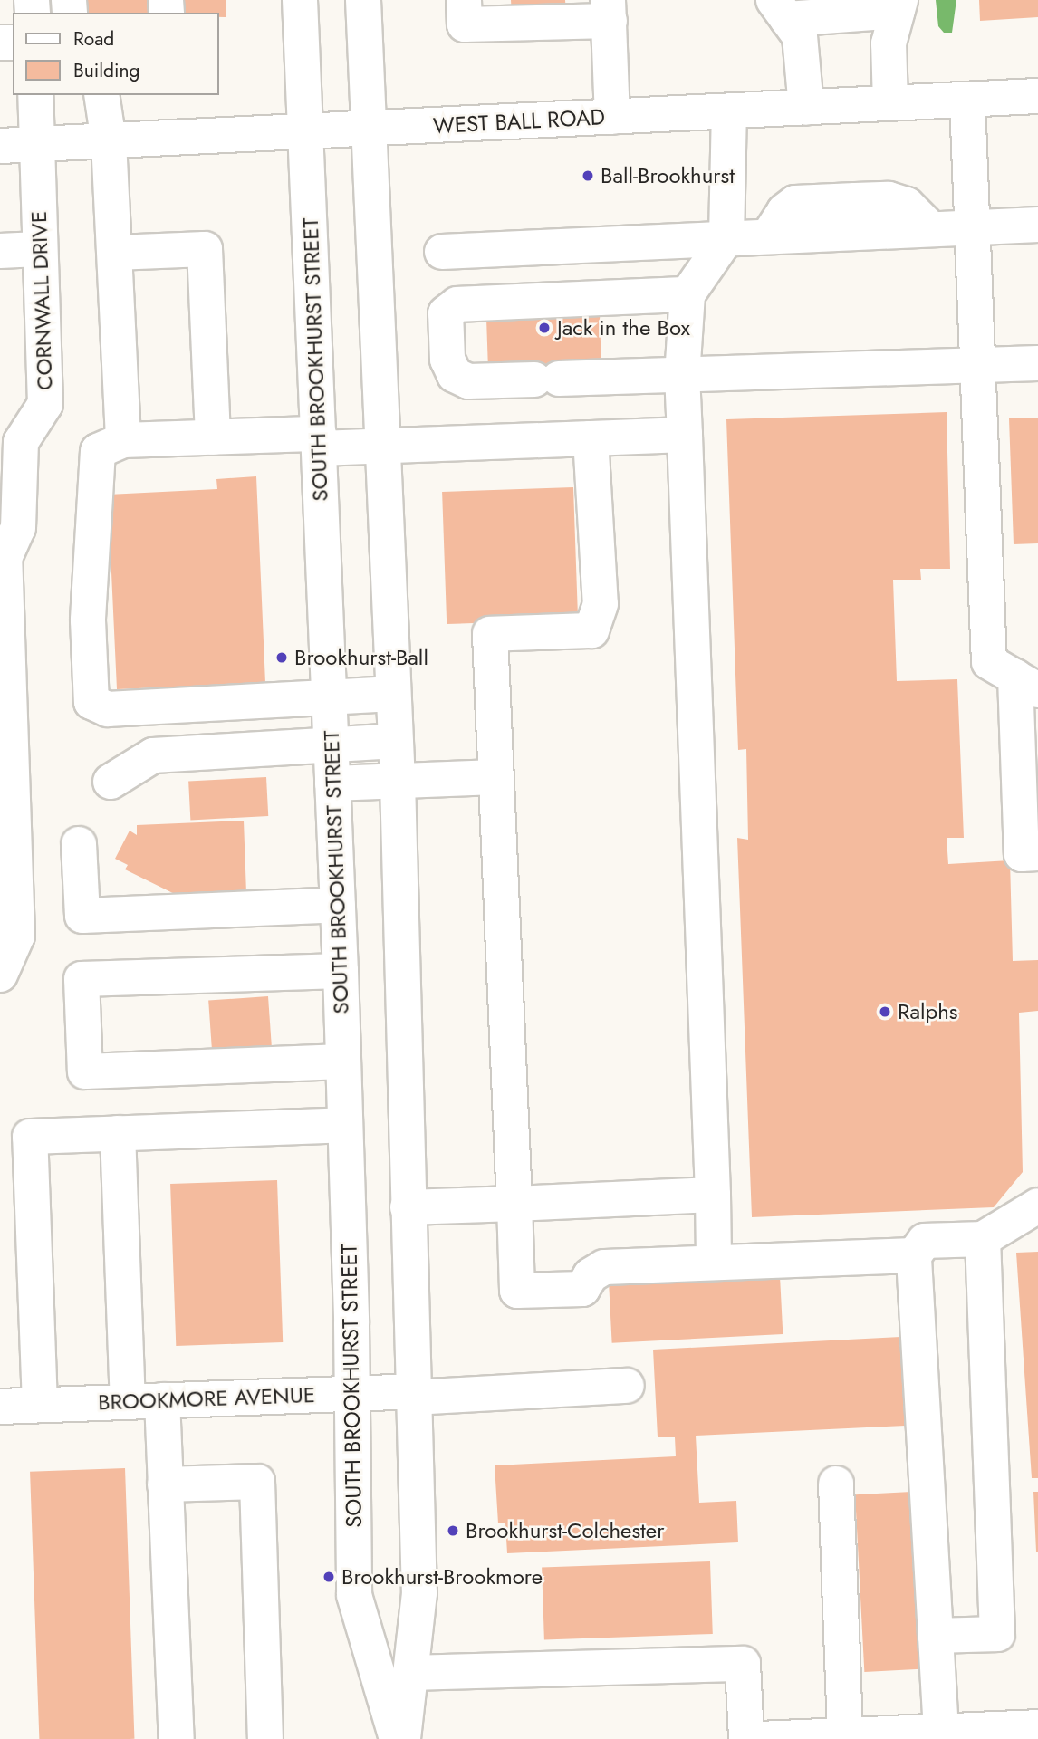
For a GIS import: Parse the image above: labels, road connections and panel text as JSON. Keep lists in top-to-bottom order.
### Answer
{
  "streets": {
    "main road": [
      "WEST BALL ROAD",
      "CORNWALL DRIVE",
      "SOUTH BROOKHURST STREET",
      "BROOKMORE AVENUE"
    ]
  },
  "crossings": [
    ["WEST BALL ROAD", "CORNWALL DRIVE"],
    ["WEST BALL ROAD", "SOUTH BROOKHURST STREET"],
    ["SOUTH BROOKHURST STREET", "BROOKMORE AVENUE"]
  ],
  "places": [
    "Ball-Brookhurst",
    "Jack in the Box",
    "Brookhurst-Ball",
    "Ralphs",
    "Brookhurst-Colchester",
    "Brookhurst-Brookmore"
  ],
  "legend": ["Road", "Building"]
}
